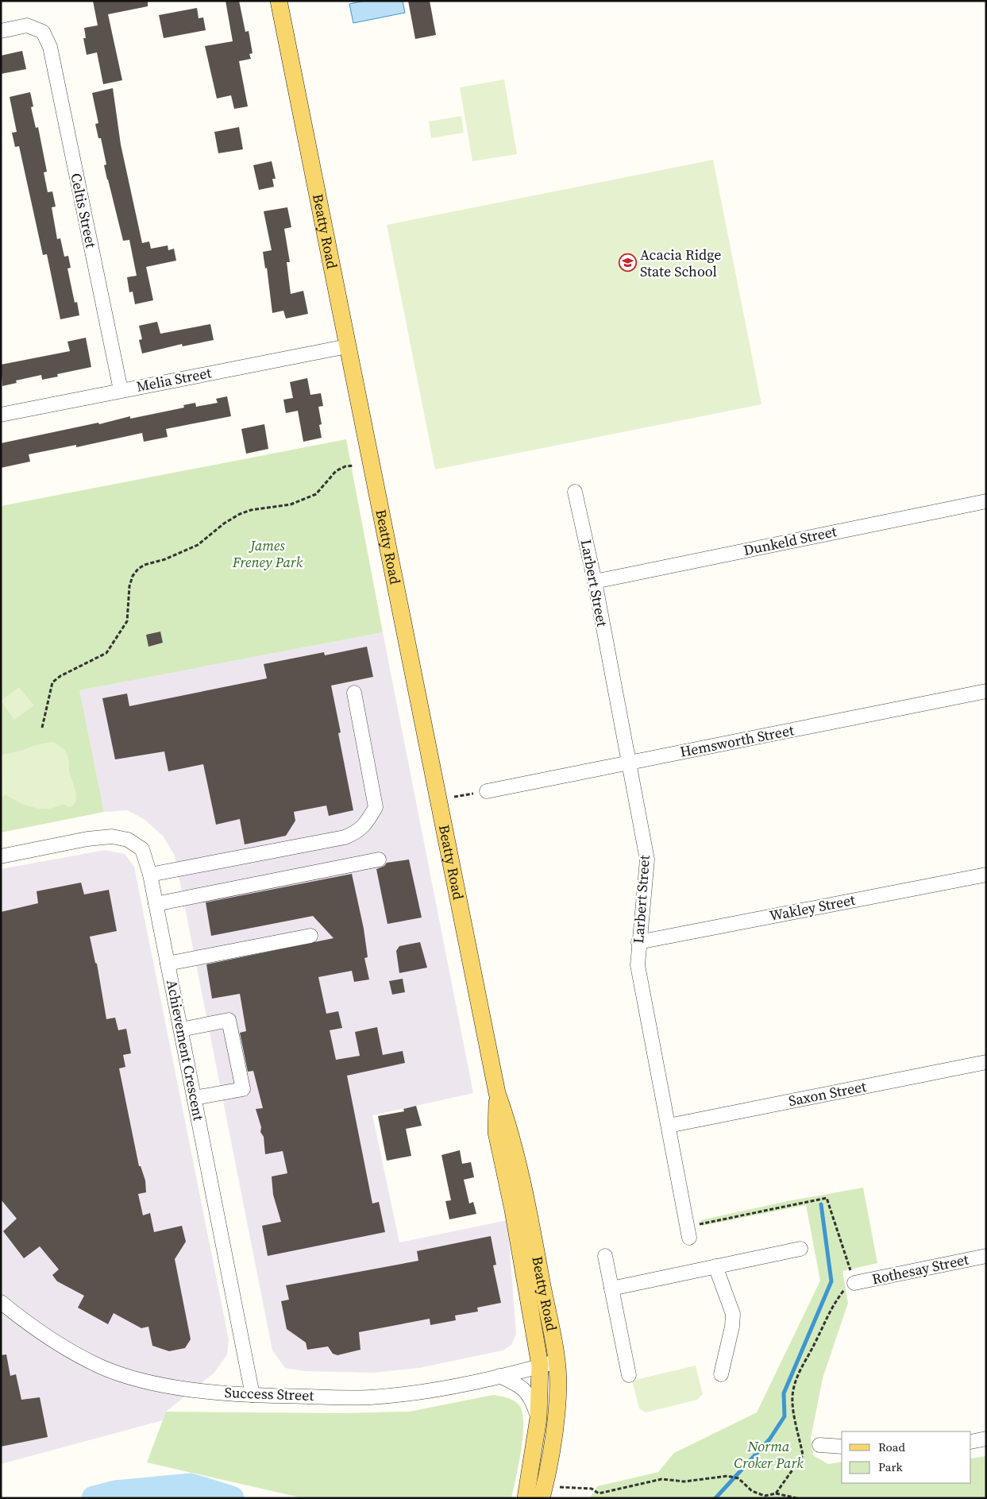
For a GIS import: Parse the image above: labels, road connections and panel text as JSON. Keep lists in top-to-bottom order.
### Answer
{
  "streets": {
    "main road": ["Beatty Road"],
    "street": [
      "Celtis Street",
      "Melia Street",
      "Dunkeld Street",
      "Larbert Street",
      "Hemsworth Street",
      "Wakley Street",
      "Achievement Crescent",
      "Saxon Street",
      "Rothesay Street",
      "Success Street"
    ]
  },
  "crossings": [
    ["Celtis Street", "Melia Street"],
    ["Beatty Road", "Melia Street"],
    ["Beatty Road", "Success Street"],
    ["Dunkeld Street", "Larbert Street"],
    ["Larbert Street", "Hemsworth Street"],
    ["Larbert Street", "Wakley Street"],
    ["Larbert Street", "Saxon Street"],
    ["Achievement Crescent", "Success Street"]
  ],
  "parks": ["James Freney Park", "Norma Croker Park"],
  "places": {
    "school or university": ["Acacia Ridge State School"]
  },
  "legend": ["Road", "Park"]
}
